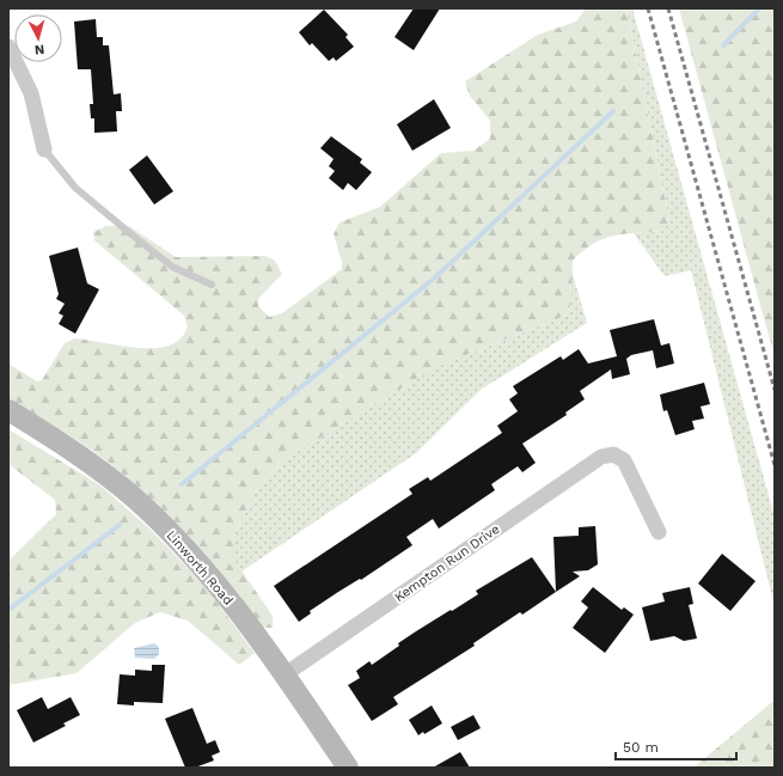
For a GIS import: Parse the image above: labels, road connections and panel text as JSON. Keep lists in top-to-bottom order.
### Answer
{
  "streets": {
    "main road": ["Linworth Road"],
    "street": ["Kempton Run Drive"]
  },
  "crossings": [
    ["Kempton Run Drive", "Linworth Road"]
  ],
  "scale_bar": "50 m",
  "north": "bottom"
}
